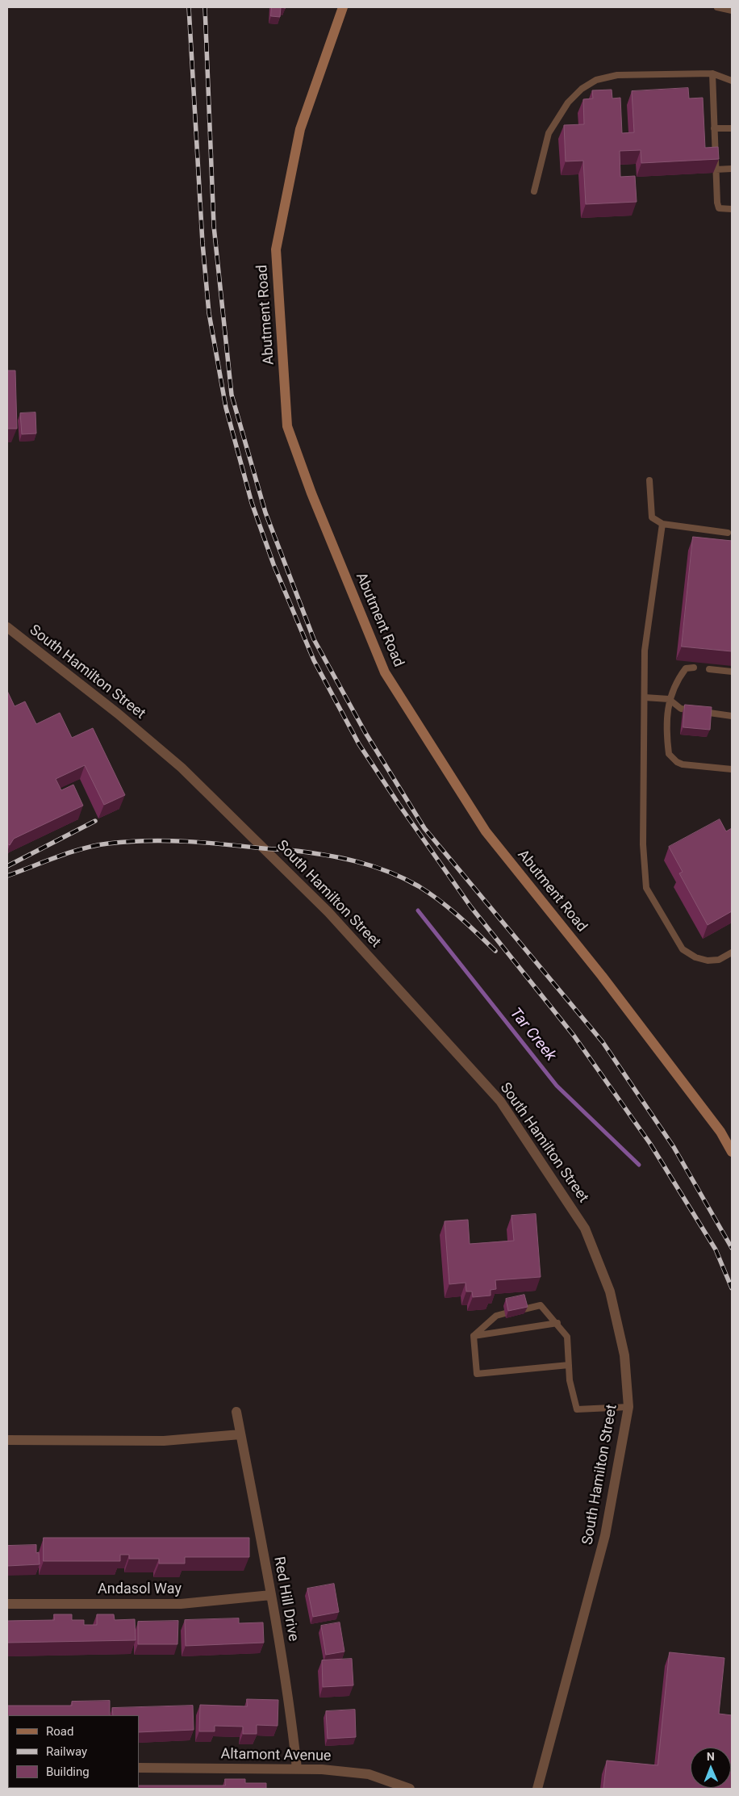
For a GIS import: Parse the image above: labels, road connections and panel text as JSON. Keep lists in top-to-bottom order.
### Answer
{
  "streets": {
    "main road": ["Abutment Road"],
    "street": [
      "South Hamilton Street",
      "Andasol Way",
      "Red Hill Drive",
      "Altamont Avenue"
    ]
  },
  "crossings": [
    ["Andasol Way", "Red Hill Drive"],
    ["Red Hill Drive", "Altamont Avenue"]
  ],
  "water": ["Tar Creek"],
  "legend": ["Road", "Railway", "Building"],
  "north": "top"
}
